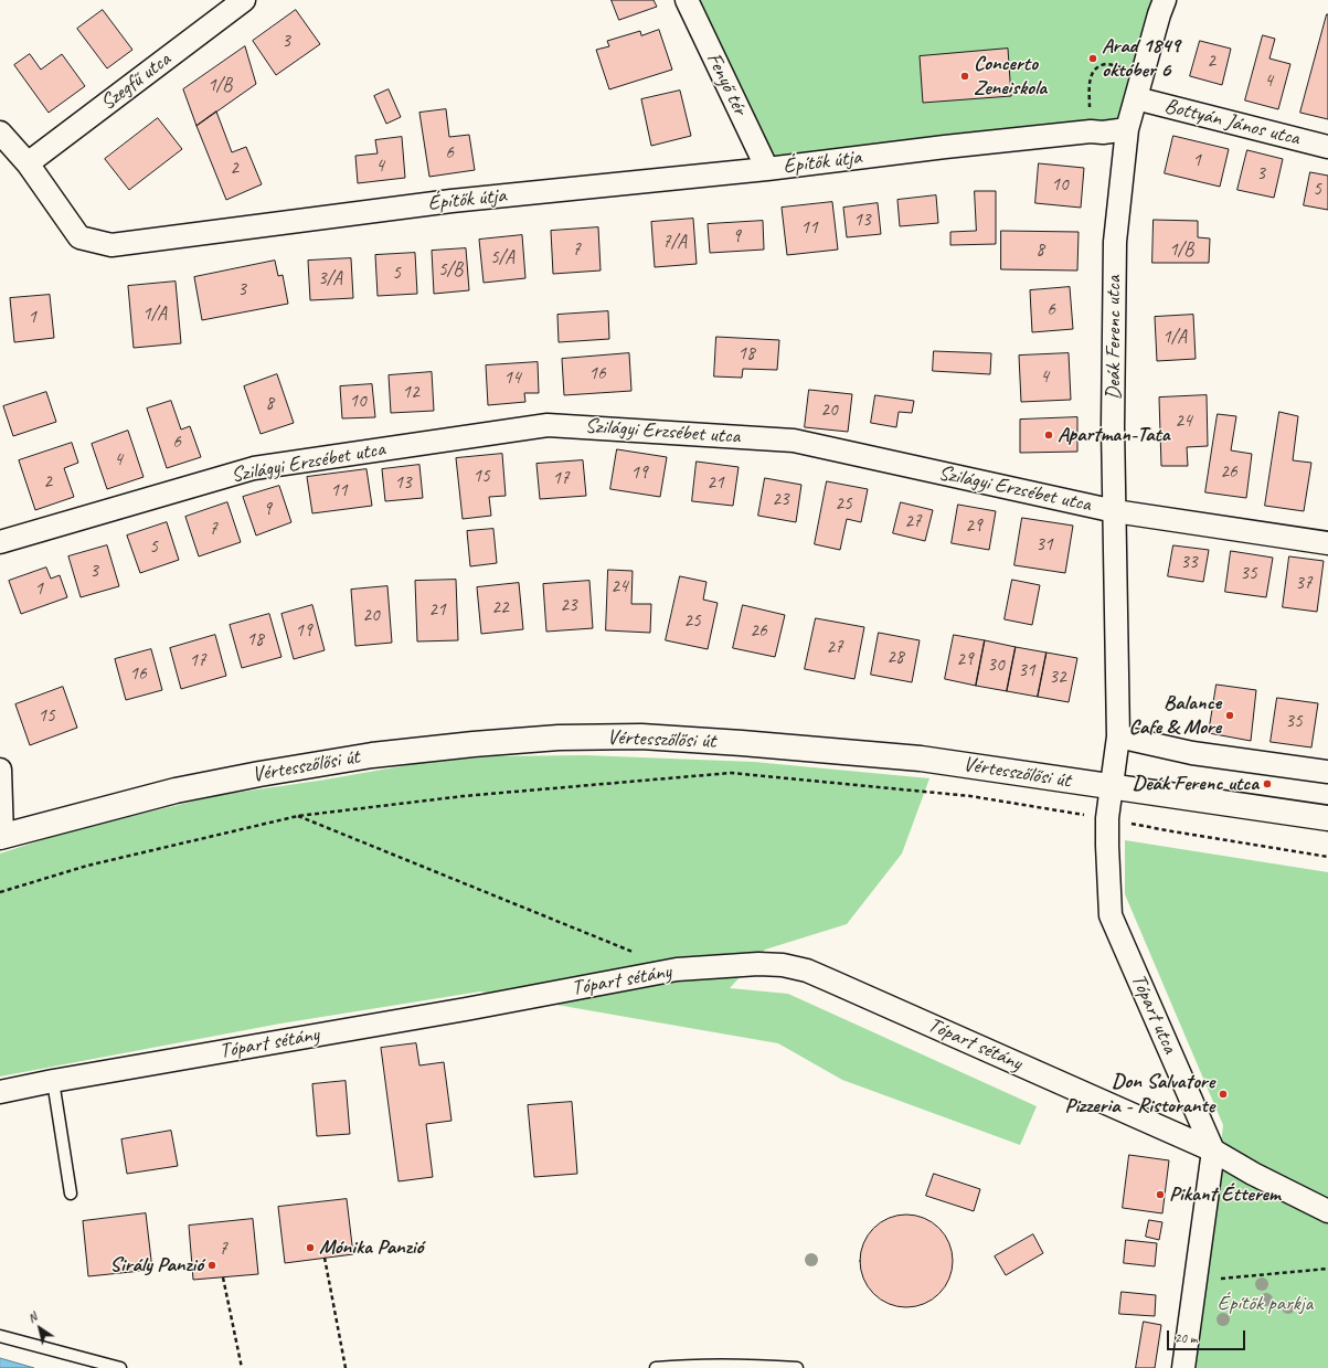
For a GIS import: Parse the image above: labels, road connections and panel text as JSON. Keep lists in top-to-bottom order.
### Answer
{
  "streets": {
    "main road": ["Vértesszőlősi út"],
    "street": [
      "Szegfű utca",
      "Fenyő tér",
      "Bottyán János utca",
      "Építők útja",
      "Deák Ferenc utca",
      "Szilágyi Erzsébet utca",
      "Tópart sétány",
      "Tópart utca"
    ]
  },
  "crossings": [
    ["Szegfű utca", "Építők útja"],
    ["Fenyő tér", "Építők útja"],
    ["Bottyán János utca", "Deák Ferenc utca"],
    ["Deák Ferenc utca", "Szilágyi Erzsébet utca"],
    ["Deák Ferenc utca", "Vértesszőlősi út"],
    ["Deák Ferenc utca", "Tópart utca"],
    ["Vértesszőlősi út", "Tópart utca"],
    ["Tópart sétány", "Tópart utca"]
  ],
  "parks": ["Építők parkja"],
  "places": [
    "Arad 1849 október 6",
    "Concerto Zeneiskola",
    "Apartman-Tata",
    "Balance Cafe & More",
    "Deák Ferenc utca",
    "Don Salvatore Pizzeria - Ristorante",
    "Pikant Étterem",
    "Mónika Panzió",
    "Sirály Panzió"
  ],
  "house_numbers": [
    "3",
    "2",
    "4",
    "1/B",
    "6",
    "1",
    "4",
    "2",
    "3",
    "10",
    "5",
    "13",
    "11",
    "9",
    "7/A",
    "7",
    "8",
    "1/B",
    "5/A",
    "5/B",
    "5",
    "3/A",
    "3",
    "6",
    "1/A",
    "1",
    "1/A",
    "18",
    "16",
    "4",
    "14",
    "12",
    "10",
    "8",
    "20",
    "24",
    "6",
    "4",
    "26",
    "19",
    "15",
    "17",
    "2",
    "13",
    "21",
    "11",
    "23",
    "25",
    "9",
    "27",
    "29",
    "7",
    "31",
    "5",
    "33",
    "3",
    "35",
    "37",
    "24",
    "1",
    "23",
    "22",
    "21",
    "20",
    "25",
    "19",
    "26",
    "18",
    "27",
    "28",
    "29",
    "17",
    "30",
    "31",
    "16",
    "32",
    "15",
    "35",
    "7"
  ],
  "scale_bar": "20 m",
  "north": "top left"
}
